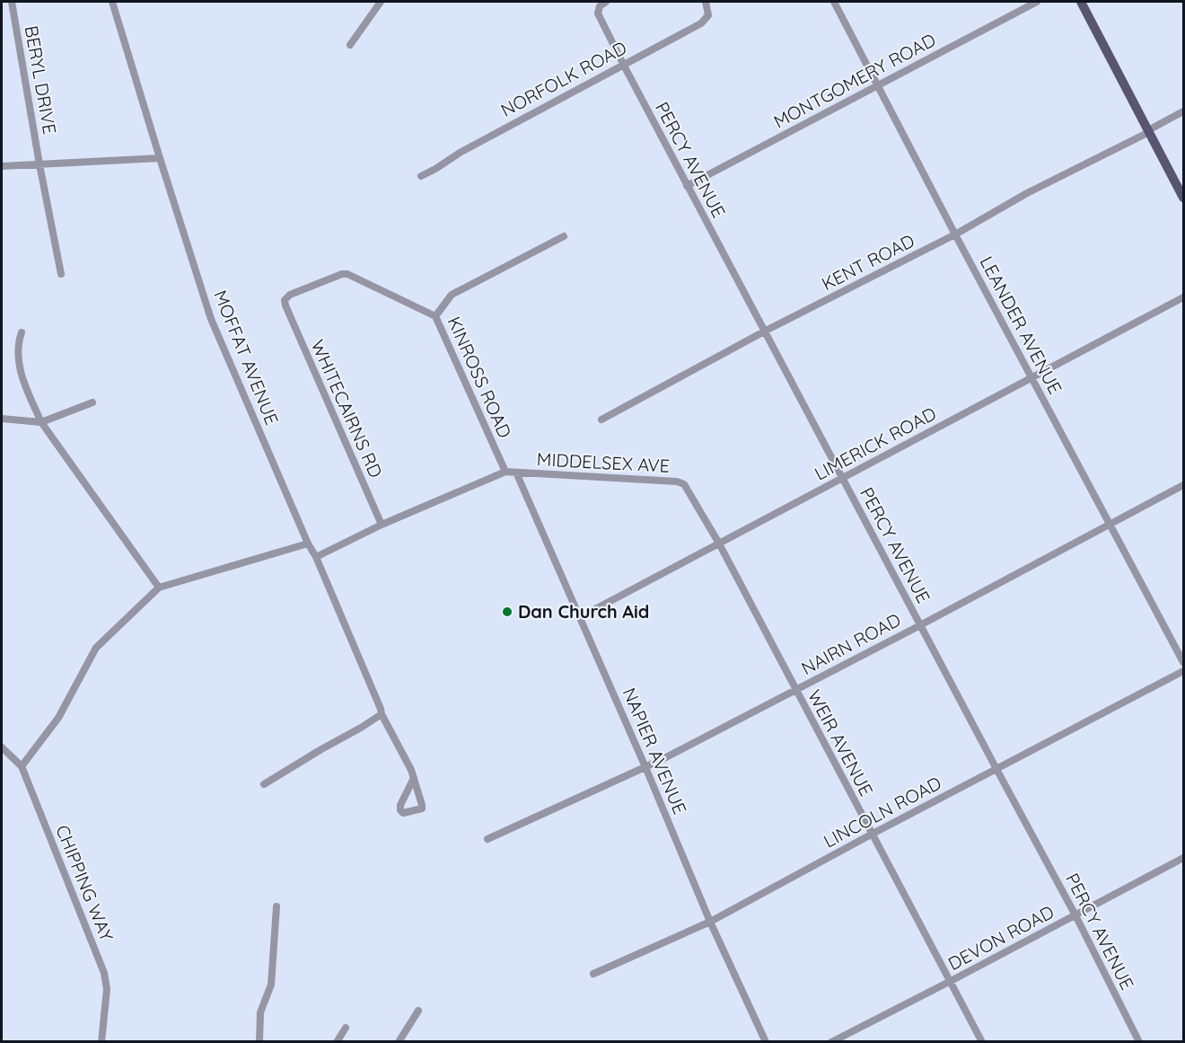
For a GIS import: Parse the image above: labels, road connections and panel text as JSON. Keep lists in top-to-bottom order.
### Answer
{
  "streets": {
    "street": [
      "NORFOLK ROAD",
      "BERYL DRIVE",
      "MONTGOMERY ROAD",
      "PERCY AVENUE",
      "KENT ROAD",
      "LEANDER AVENUE",
      "MOFFAT AVENUE",
      "KINROSS ROAD",
      "WHITECAIRNS RD",
      "LIMERICK ROAD",
      "MIDDELSEX AVE",
      "NAIRN ROAD",
      "WEIR AVENUE",
      "NAPIER AVENUE",
      "LINCOLN ROAD",
      "CHIPPING WAY",
      "DEVON ROAD"
    ]
  },
  "crossings": [
    ["NORFOLK ROAD", "PERCY AVENUE"],
    ["MONTGOMERY ROAD", "PERCY AVENUE"],
    ["MONTGOMERY ROAD", "LEANDER AVENUE"],
    ["PERCY AVENUE", "KENT ROAD"],
    ["PERCY AVENUE", "LIMERICK ROAD"],
    ["PERCY AVENUE", "NAIRN ROAD"],
    ["PERCY AVENUE", "LINCOLN ROAD"],
    ["PERCY AVENUE", "DEVON ROAD"],
    ["KENT ROAD", "LEANDER AVENUE"],
    ["LEANDER AVENUE", "LIMERICK ROAD"],
    ["LEANDER AVENUE", "NAIRN ROAD"],
    ["KINROSS ROAD", "WHITECAIRNS RD"],
    ["LIMERICK ROAD", "MIDDELSEX AVE"],
    ["LIMERICK ROAD", "WEIR AVENUE"],
    ["LIMERICK ROAD", "NAPIER AVENUE"],
    ["MIDDELSEX AVE", "WEIR AVENUE"],
    ["MIDDELSEX AVE", "NAPIER AVENUE"],
    ["NAIRN ROAD", "WEIR AVENUE"],
    ["NAIRN ROAD", "NAPIER AVENUE"],
    ["WEIR AVENUE", "LINCOLN ROAD"],
    ["WEIR AVENUE", "DEVON ROAD"],
    ["NAPIER AVENUE", "LINCOLN ROAD"]
  ],
  "places": ["Dan Church Aid"]
}
